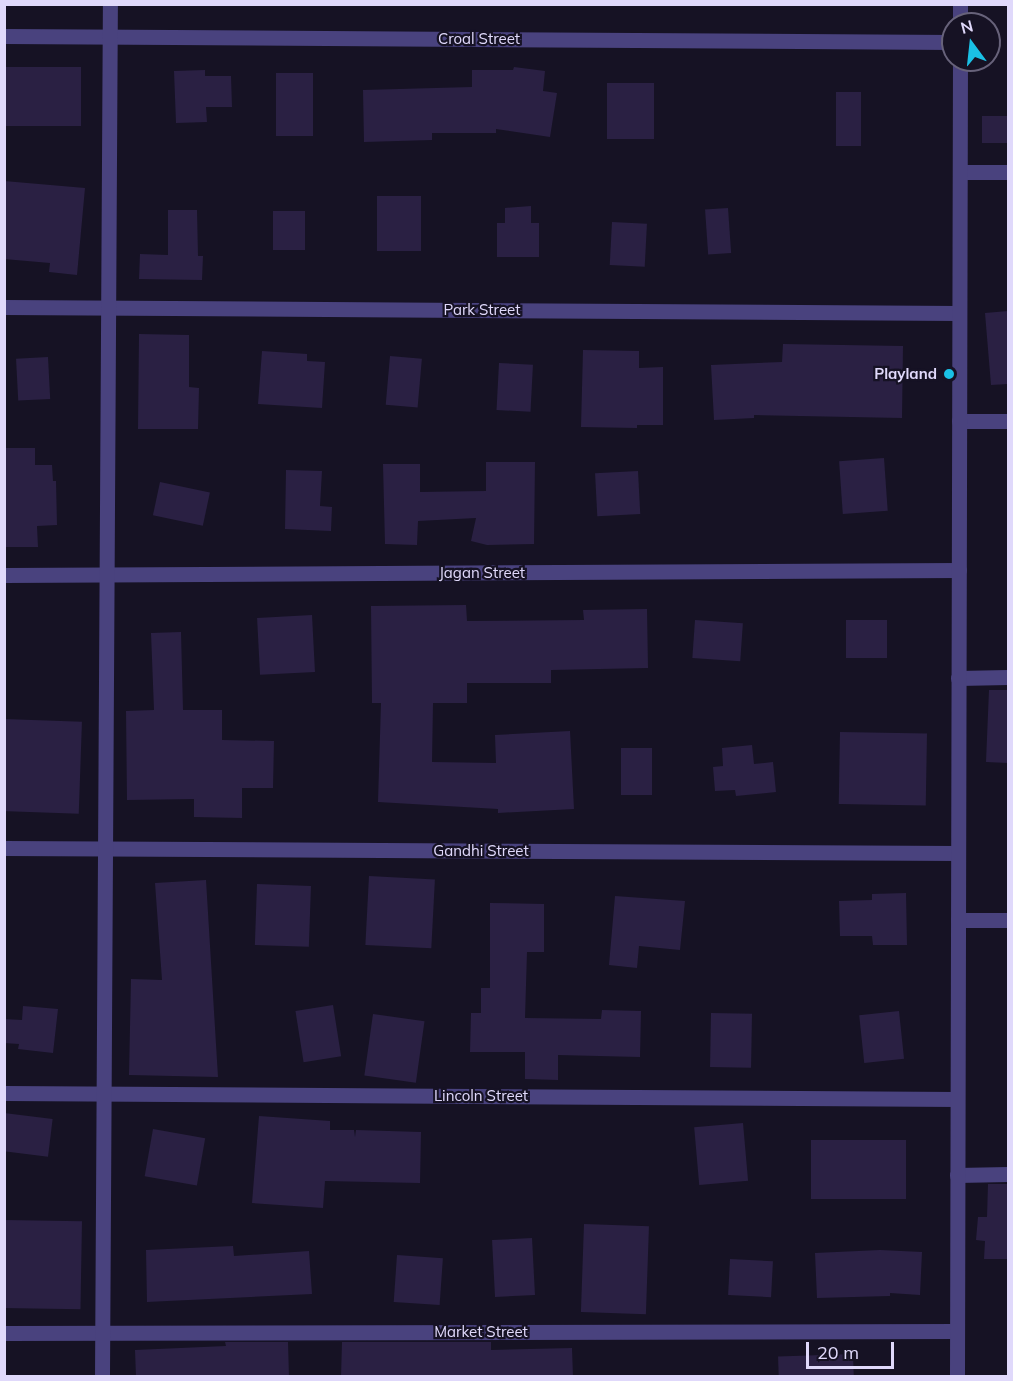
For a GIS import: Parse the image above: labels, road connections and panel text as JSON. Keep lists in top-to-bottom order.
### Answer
{
  "streets": {
    "street": [
      "Croal Street",
      "Park Street",
      "Jagan Street",
      "Gandhi Street",
      "Lincoln Street",
      "Market Street"
    ]
  },
  "places": ["Playland"],
  "scale_bar": "20 m",
  "north": "top"
}
